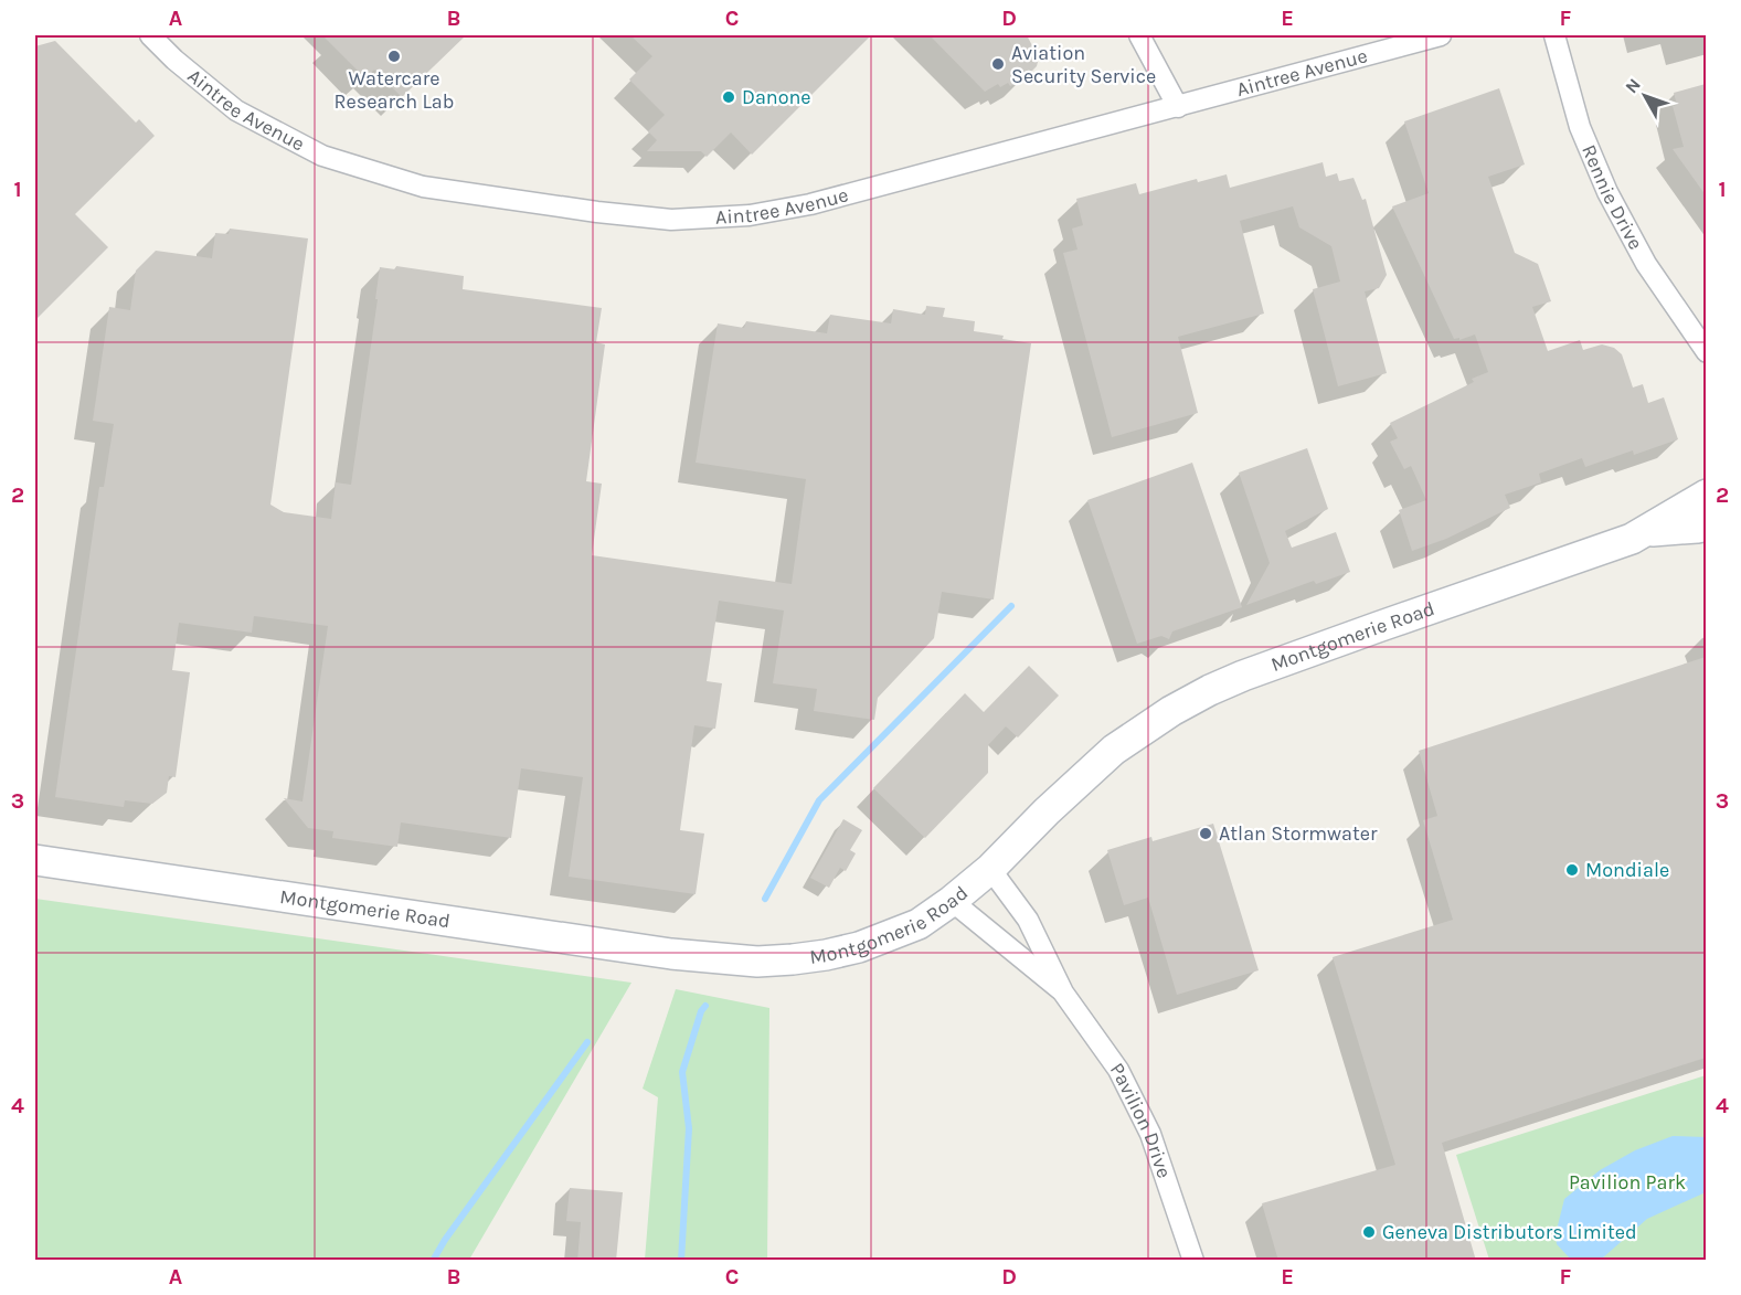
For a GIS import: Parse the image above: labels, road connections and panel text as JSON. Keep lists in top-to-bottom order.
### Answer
{
  "streets": {
    "street": [
      "Aintree Avenue",
      "Rennie Drive",
      "Montgomerie Road",
      "Pavilion Drive"
    ]
  },
  "crossings": [
    ["Montgomerie Road", "Pavilion Drive"]
  ],
  "parks": ["Pavilion Park"],
  "places": [
    "Watercare Research Lab",
    "Aviation Security Service",
    "Danone",
    "Atlan Stormwater",
    "Mondiale",
    "Geneva Distributors Limited"
  ],
  "north": "top left",
  "grid": {
    "columns": [
      "A",
      "B",
      "C",
      "D",
      "E",
      "F"
    ],
    "rows": [
      "1",
      "2",
      "3",
      "4"
    ]
  }
}
